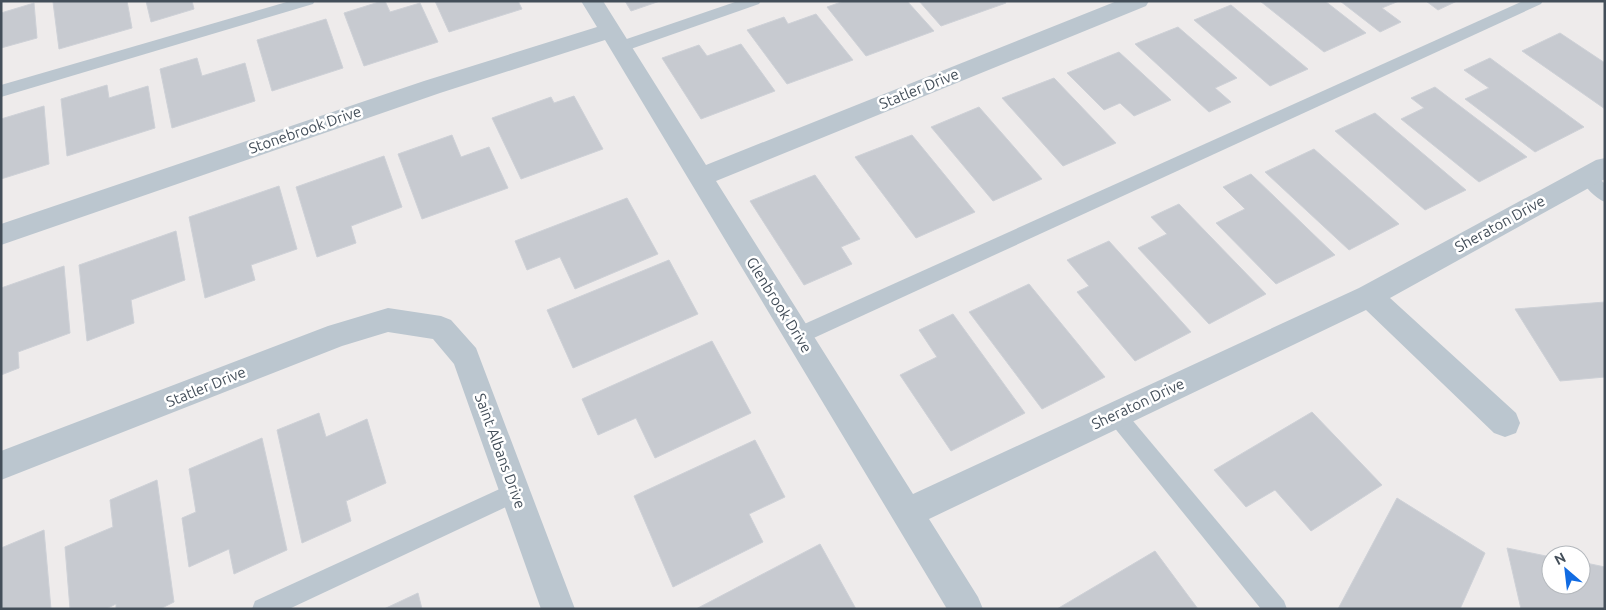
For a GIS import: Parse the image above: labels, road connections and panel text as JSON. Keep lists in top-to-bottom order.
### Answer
{
  "streets": {
    "street": [
      "Statler Drive",
      "Stonebrook Drive",
      "Sheraton Drive",
      "Glenbrook Drive",
      "Saint Albans Drive"
    ]
  },
  "crossings": [
    ["Statler Drive", "Glenbrook Drive"],
    ["Statler Drive", "Saint Albans Drive"],
    ["Stonebrook Drive", "Glenbrook Drive"],
    ["Sheraton Drive", "Glenbrook Drive"]
  ],
  "north": "top left"
}
